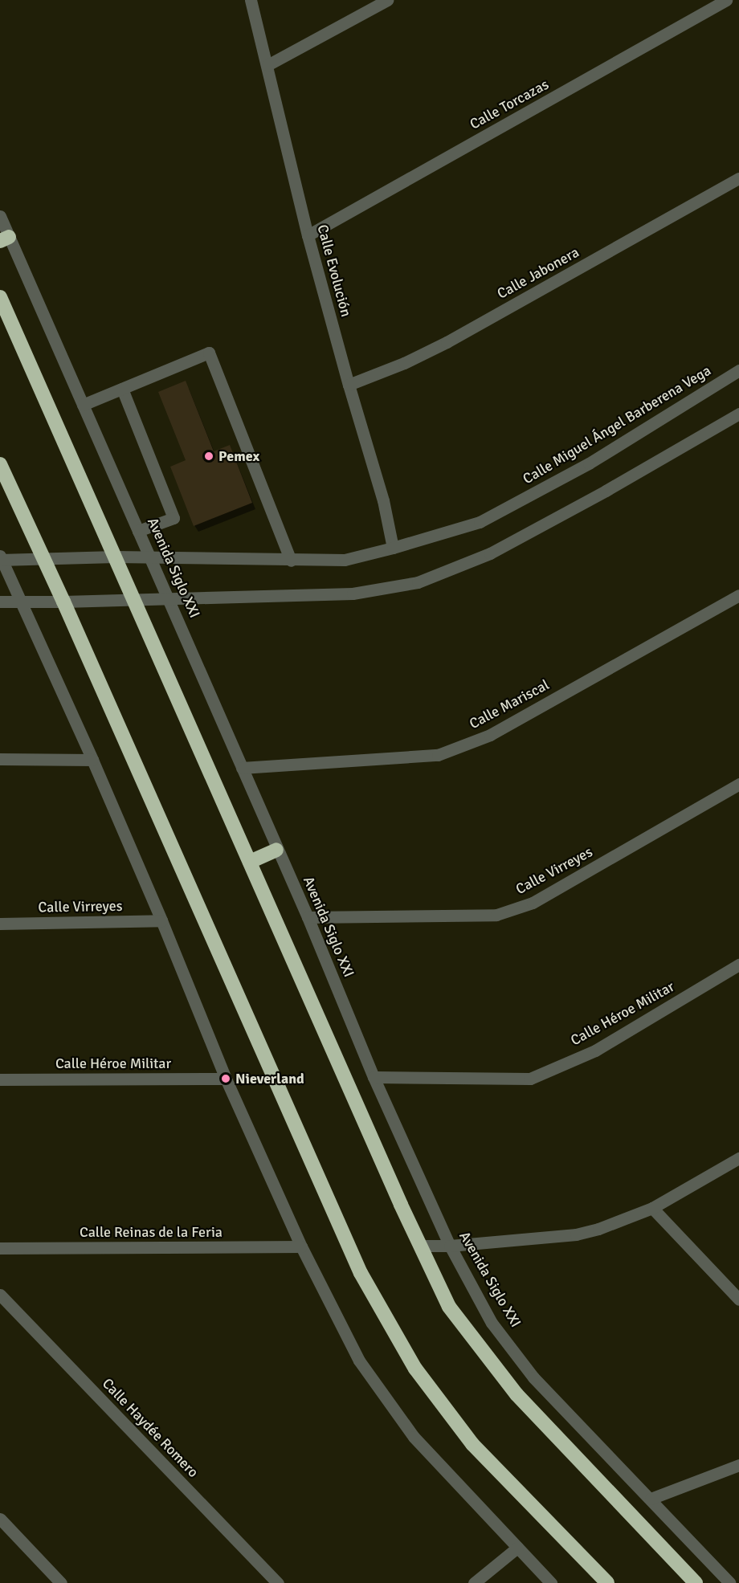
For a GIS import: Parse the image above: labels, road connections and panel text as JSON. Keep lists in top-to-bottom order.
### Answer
{
  "streets": {
    "street": [
      "Calle Torcazas",
      "Calle Evolución",
      "Calle Jabonera",
      "Calle Miguel Ángel Barberena Vega",
      "Avenida Siglo XXI",
      "Calle Mariscal",
      "Calle Virreyes",
      "Calle Héroe Militar",
      "Calle Reinas de la Feria",
      "Calle Haydée Romero"
    ]
  },
  "crossings": [
    ["Calle Torcazas", "Calle Evolución"],
    ["Calle Evolución", "Calle Jabonera"],
    ["Calle Evolución", "Calle Miguel Ángel Barberena Vega"],
    ["Calle Miguel Ángel Barberena Vega", "Avenida Siglo XXI"],
    ["Avenida Siglo XXI", "Calle Mariscal"],
    ["Avenida Siglo XXI", "Calle Virreyes"],
    ["Avenida Siglo XXI", "Calle Héroe Militar"]
  ],
  "places": ["Pemex", "Nieverland"]
}
